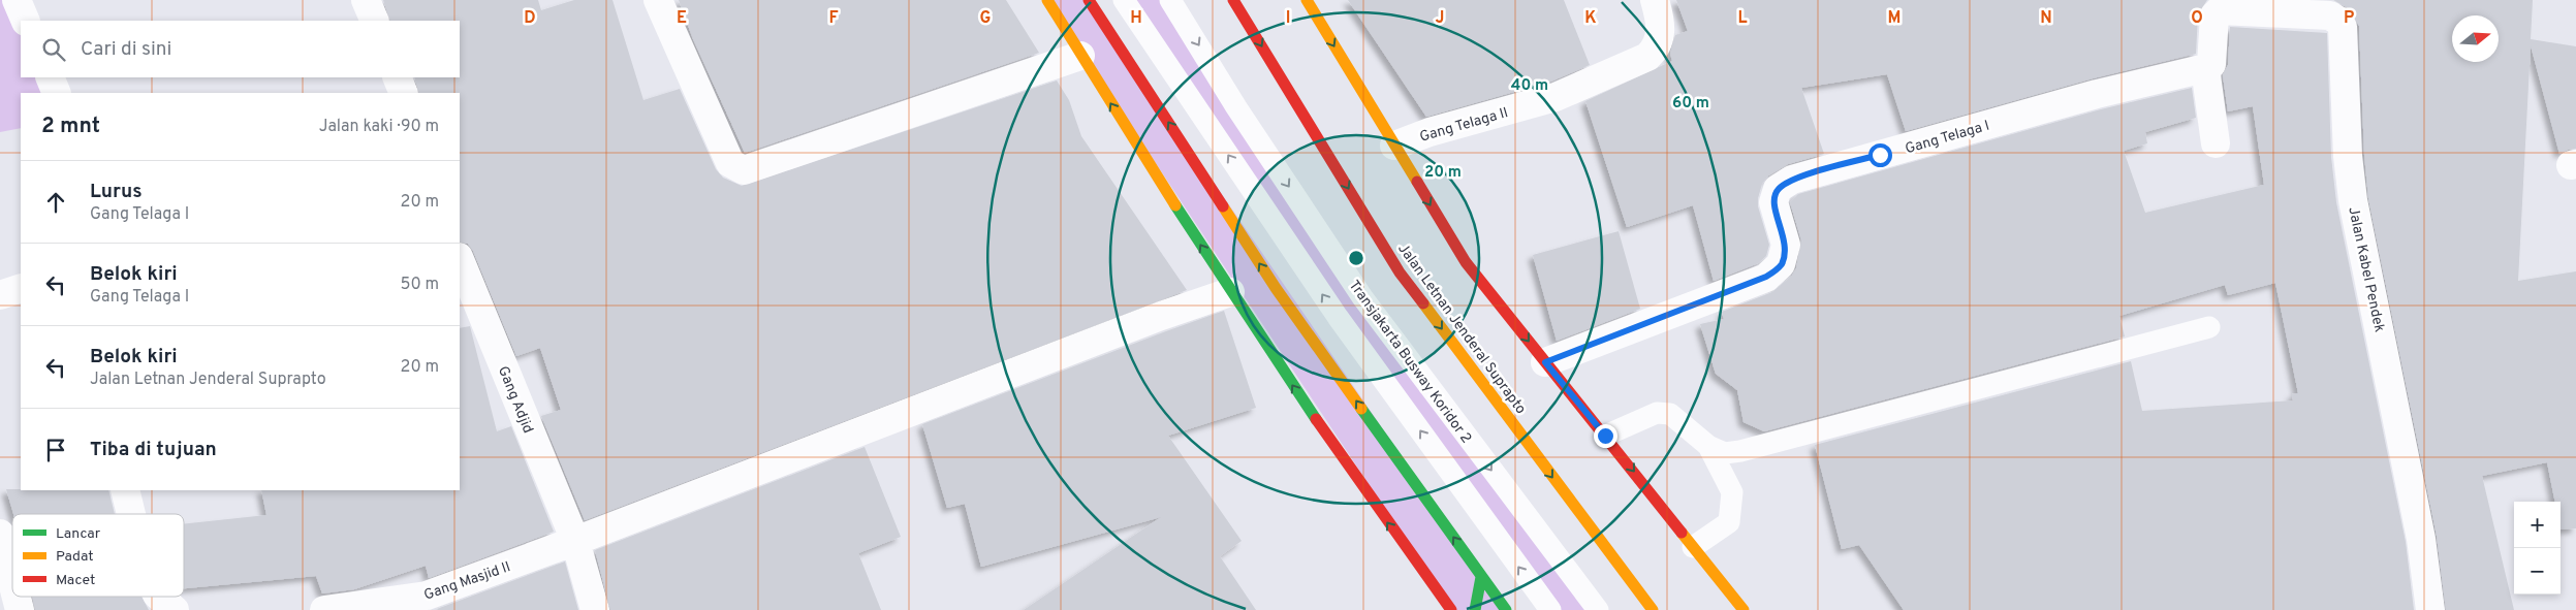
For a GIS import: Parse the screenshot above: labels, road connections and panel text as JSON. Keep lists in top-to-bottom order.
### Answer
{
  "streets": {
    "main road": ["Jalan Letnan Jenderal Suprapto"],
    "street": [
      "Gang Telaga II",
      "Gang Telaga I",
      "Jalan Kabel Pendek",
      "Gang Adjid",
      "Gang Masjid II"
    ],
    "lane": ["Transjakarta Busway Koridor 2"]
  },
  "crossings": [
    ["Gang Telaga I", "Jalan Kabel Pendek"],
    ["Gang Adjid", "Gang Masjid II"]
  ],
  "legend": ["Lancar", "Padat", "Macet"],
  "north": "right",
  "page": {
    "search": "Cari di sini",
    "heading": ["2 mnt", "Jalan kaki · 90 m"],
    "list": [
      ["Lurus", "Gang Telaga I", "20 m"],
      ["Belok kiri", "Gang Telaga I", "50 m"],
      ["Belok kiri", "Jalan Letnan Jenderal Suprapto", "20 m"],
      "Tiba di tujuan"
    ],
    "map_buttons": ["+", "−"]
  },
  "grid": {
    "columns": [
      "D",
      "E",
      "F",
      "G",
      "H",
      "I",
      "J",
      "K",
      "L",
      "M",
      "N",
      "O",
      "P"
    ]
  },
  "rings": ["40 m", "60 m", "20 m"]
}
